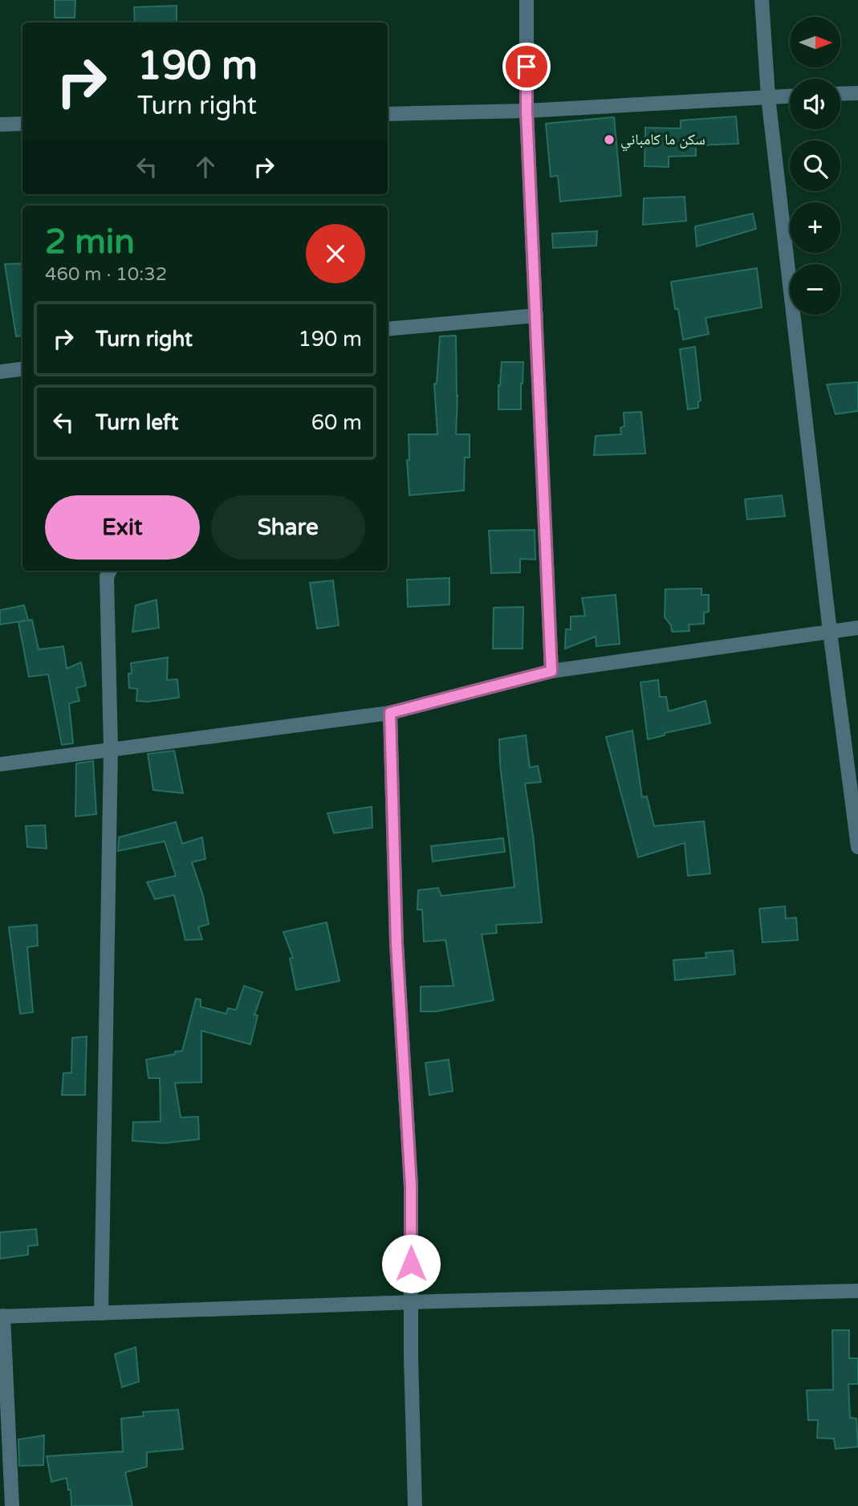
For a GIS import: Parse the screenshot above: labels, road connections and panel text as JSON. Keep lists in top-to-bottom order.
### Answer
{
  "places": ["سكن ما كامباني"],
  "north": "right",
  "page": {
    "map_buttons": ["+", "−"],
    "turn": ["190 m", "Turn right"],
    "heading": ["2 min", "460 m · 10:32"],
    "list": [
      {
        "name": "Turn right",
        "value": "190 m"
      },
      {
        "name": "Turn left",
        "value": "60 m"
      }
    ],
    "buttons": ["Exit", "Share"]
  }
}
